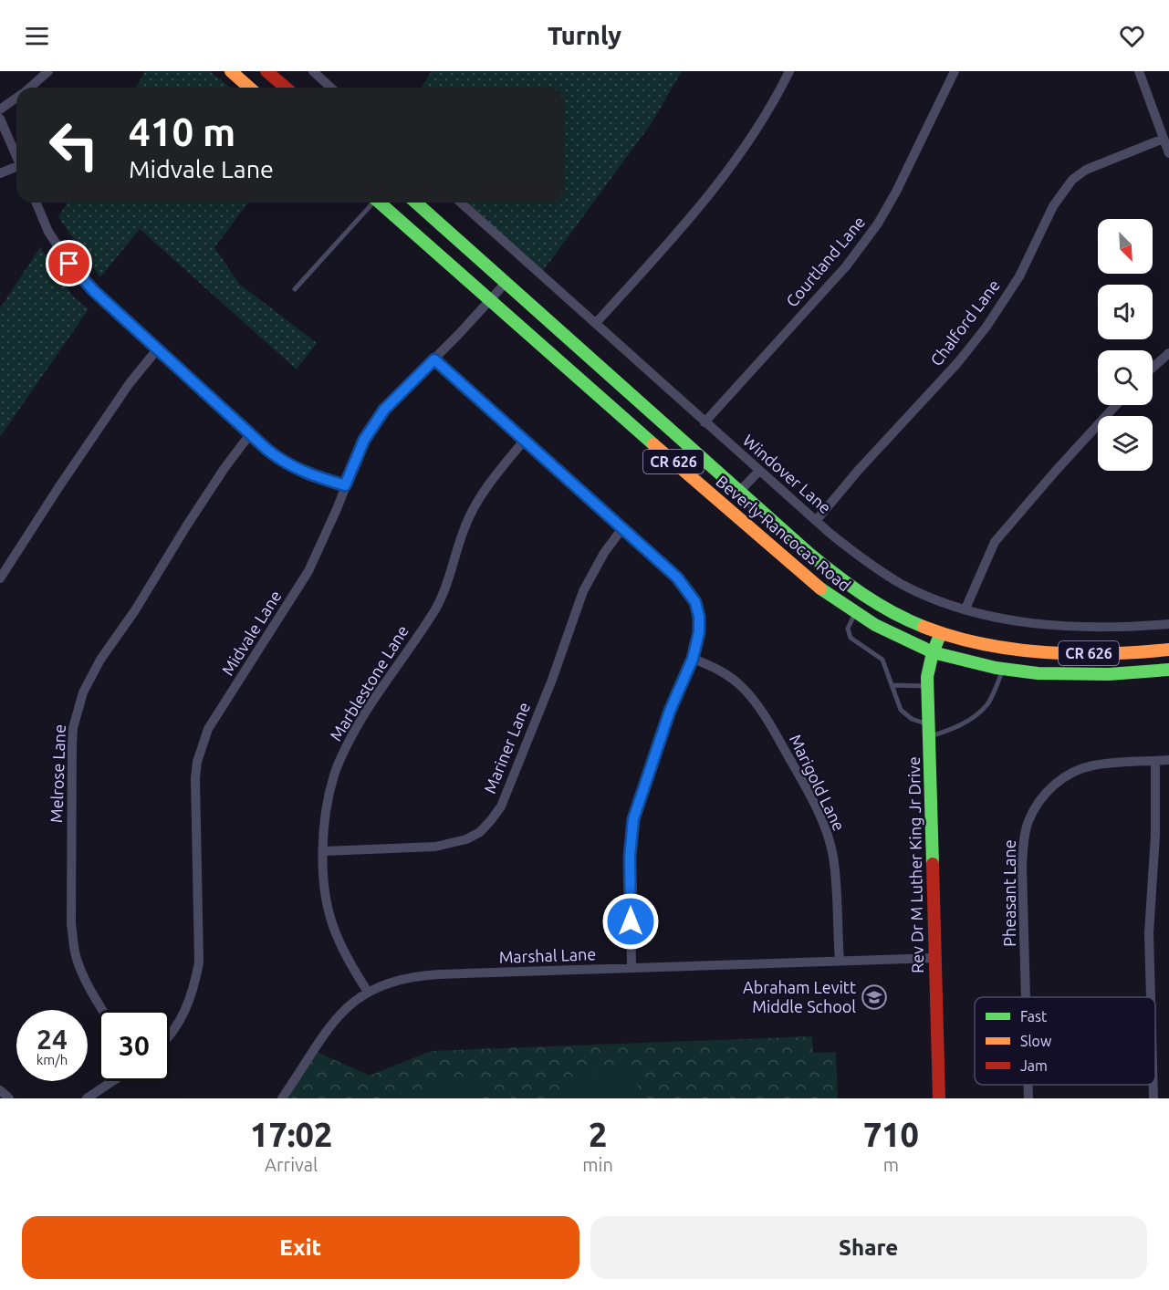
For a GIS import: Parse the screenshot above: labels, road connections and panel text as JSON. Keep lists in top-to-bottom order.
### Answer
{
  "streets": {
    "main road": ["CR 626", "Beverly-Rancocas Road", "Rev Dr M Luther King Jr Drive"],
    "street": [
      "Courtland Lane",
      "Chalford Lane",
      "Windover Lane",
      "Midvale Lane",
      "Marblestone Lane",
      "Mariner Lane",
      "Melrose Lane",
      "Marigold Lane",
      "Pheasant Lane",
      "Marshal Lane"
    ]
  },
  "crossings": [
    ["Courtland Lane", "Windover Lane"],
    ["Chalford Lane", "Windover Lane"],
    ["Beverly-Rancocas Road", "Midvale Lane"],
    ["Beverly-Rancocas Road", "Rev Dr M Luther King Jr Drive"],
    ["Marblestone Lane", "Mariner Lane"],
    ["Marblestone Lane", "Marshal Lane"],
    ["Marigold Lane", "Marshal Lane"],
    ["Rev Dr M Luther King Jr Drive", "Marshal Lane"]
  ],
  "places": {
    "school or university": ["Abraham Levitt Middle School"]
  },
  "legend": ["Fast", "Slow", "Jam"],
  "north": "bottom right",
  "page": {
    "header": "Turnly",
    "turn": ["410 m", "Midvale Lane"],
    "speed": "24 km/h",
    "limit": "30",
    "eta": [
      "17:02",
      "Arrival",
      "2",
      "min",
      "710",
      "m"
    ],
    "buttons": ["Exit", "Share"]
  }
}
